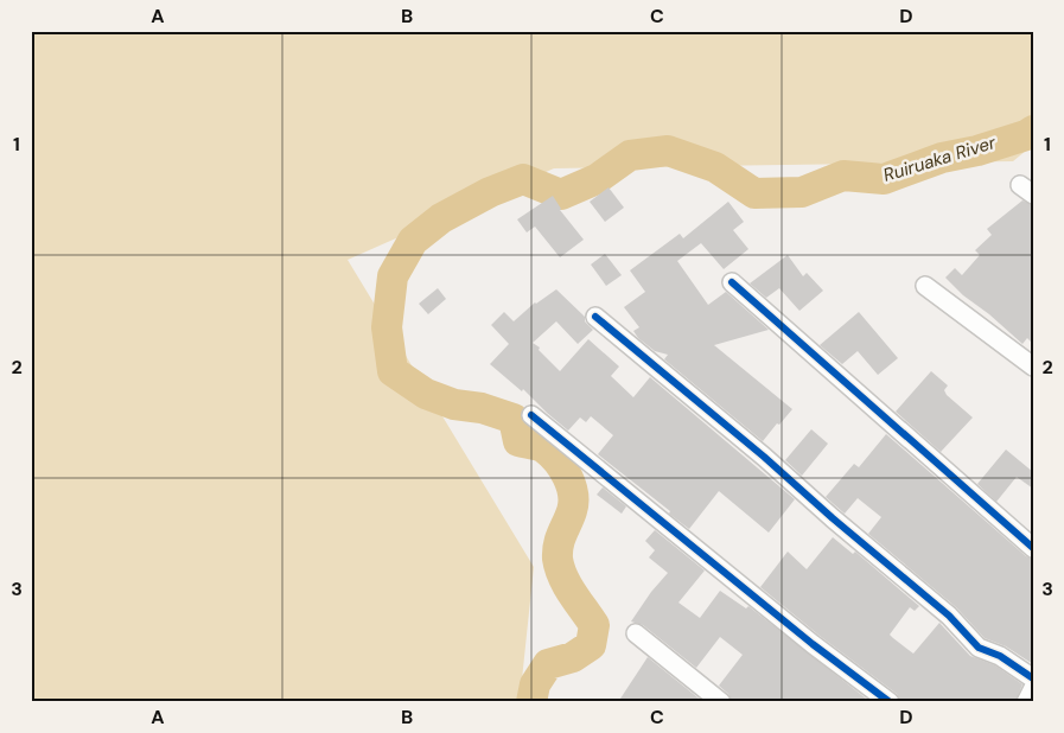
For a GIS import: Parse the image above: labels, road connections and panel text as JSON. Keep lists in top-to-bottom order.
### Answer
{
  "water": ["Ruiruaka River"],
  "grid": {
    "columns": [
      "A",
      "B",
      "C",
      "D"
    ],
    "rows": ["1", "2", "3"]
  }
}
